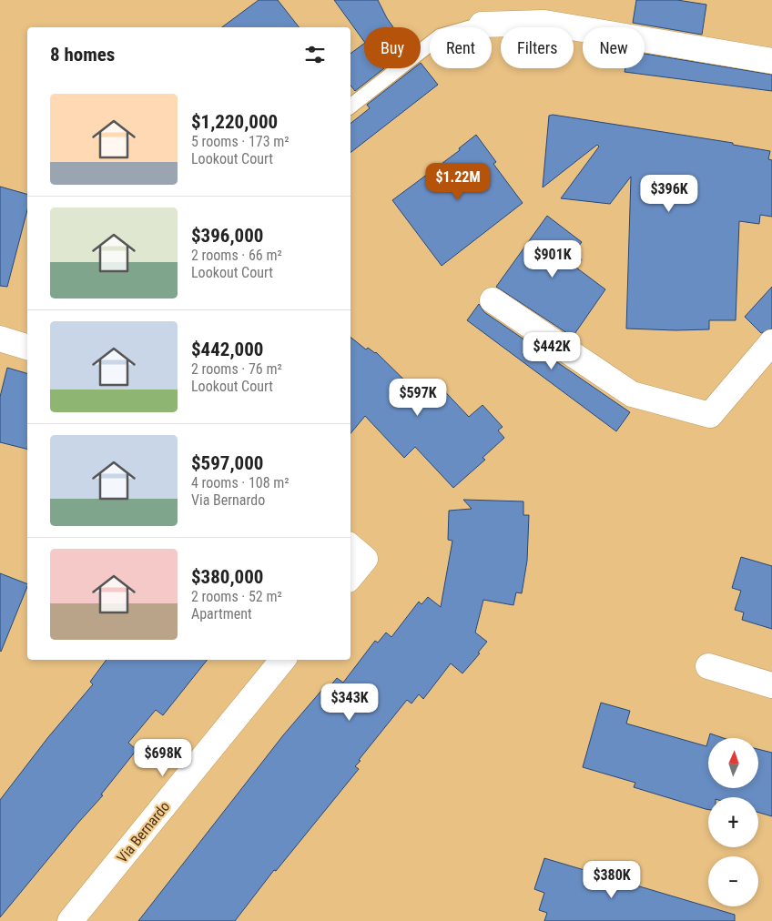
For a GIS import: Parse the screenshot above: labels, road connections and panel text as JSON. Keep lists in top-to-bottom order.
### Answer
{
  "streets": {
    "street": ["Via Bernardo"]
  },
  "north": "top",
  "page": {
    "chip": [
      "Buy",
      "Rent",
      "Filters",
      "New"
    ],
    "heading": "8 homes",
    "list": [
      {
        "name": "$1,220,000",
        "note": "5 rooms · 173 m² · Lookout Court"
      },
      {
        "name": "$396,000",
        "note": "2 rooms · 66 m² · Lookout Court"
      },
      {
        "name": "$442,000",
        "note": "2 rooms · 76 m² · Lookout Court"
      },
      {
        "name": "$597,000",
        "note": "4 rooms · 108 m² · Via Bernardo"
      },
      {
        "name": "$380,000",
        "note": "2 rooms · 52 m² · Apartment"
      }
    ],
    "price": [
      "$1.22M",
      "$396K",
      "$901K",
      "$442K",
      "$597K",
      "$343K",
      "$698K",
      "$380K"
    ],
    "map_buttons": ["+", "−"]
  }
}
